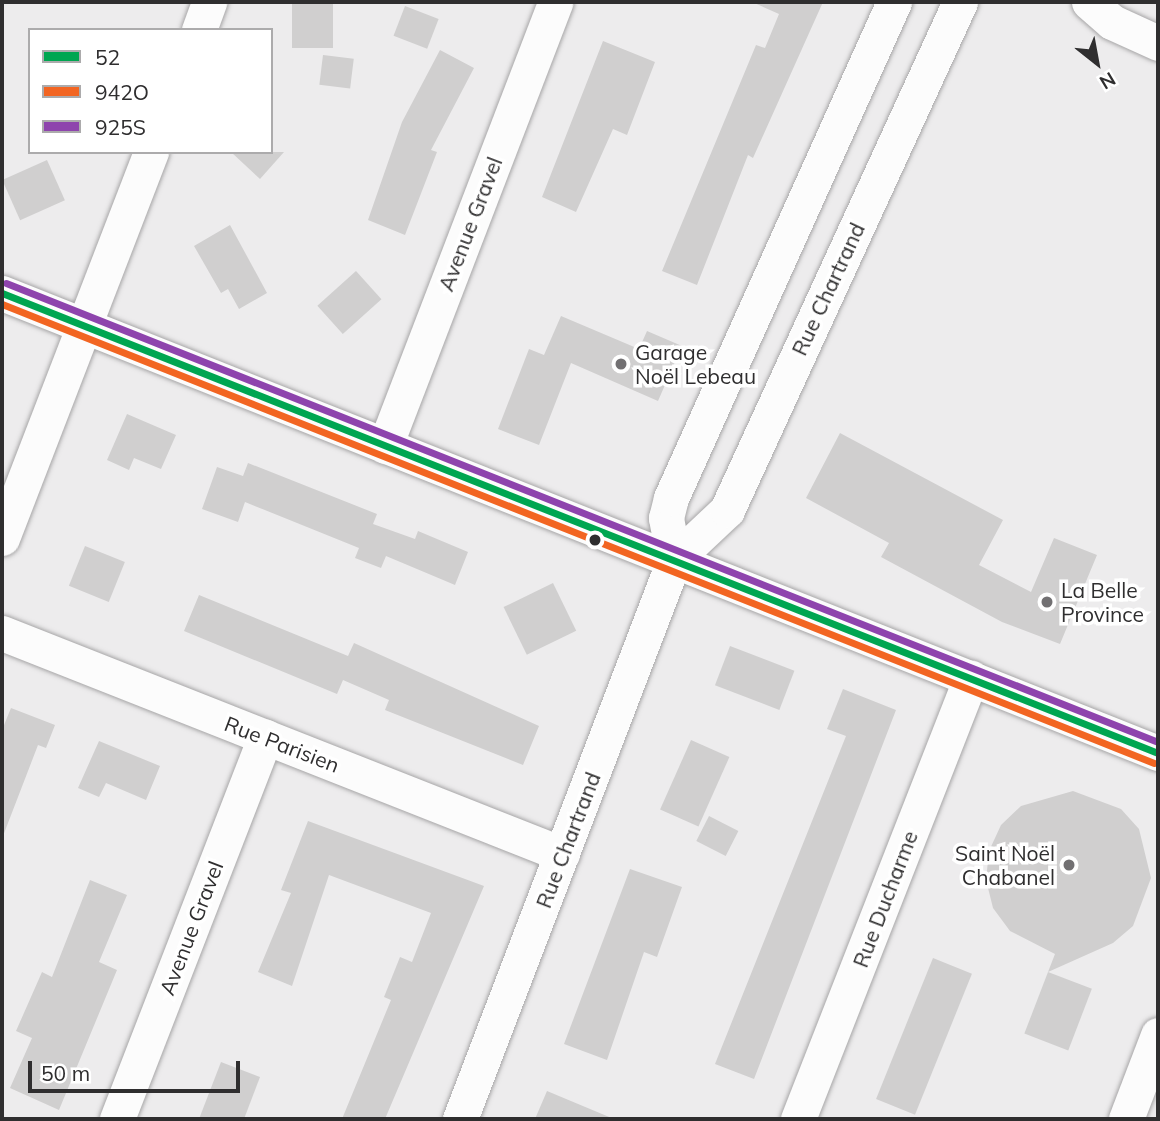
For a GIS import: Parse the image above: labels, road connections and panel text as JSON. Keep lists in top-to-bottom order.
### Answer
{
  "streets": {
    "street": [
      "Avenue Gravel",
      "Rue Chartrand",
      "Rue Parisien",
      "Rue Ducharme"
    ]
  },
  "crossings": [
    ["Avenue Gravel", "Rue Parisien"],
    ["Rue Chartrand", "Rue Parisien"]
  ],
  "places": ["Garage Noël Lebeau", "La Belle Province", "Saint Noël Chabanel"],
  "lines": ["transit line 925S", "transit line 52", "transit line 942O"],
  "legend": ["52", "942O", "925S"],
  "scale_bar": "50 m",
  "north": "bottom right"
}
